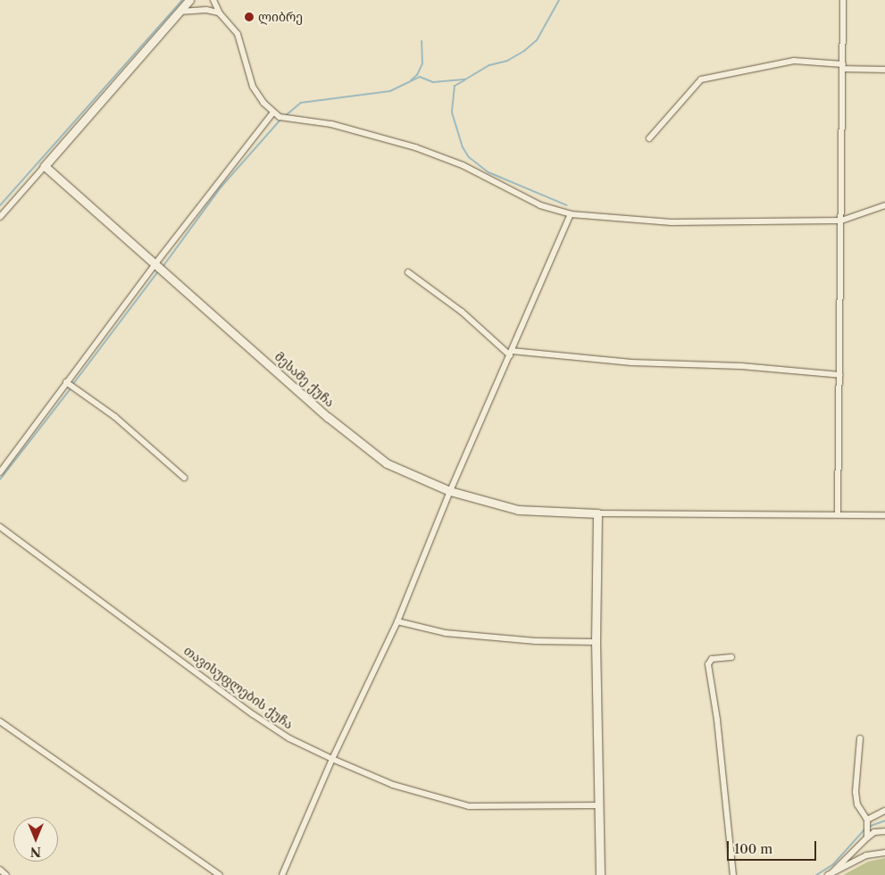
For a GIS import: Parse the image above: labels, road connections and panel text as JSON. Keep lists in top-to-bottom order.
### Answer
{
  "streets": {
    "street": ["მესამე ქუჩა", "თავისუფლების ქუჩა"]
  },
  "places": ["ლიბრე"],
  "scale_bar": "100 m",
  "north": "bottom"
}
